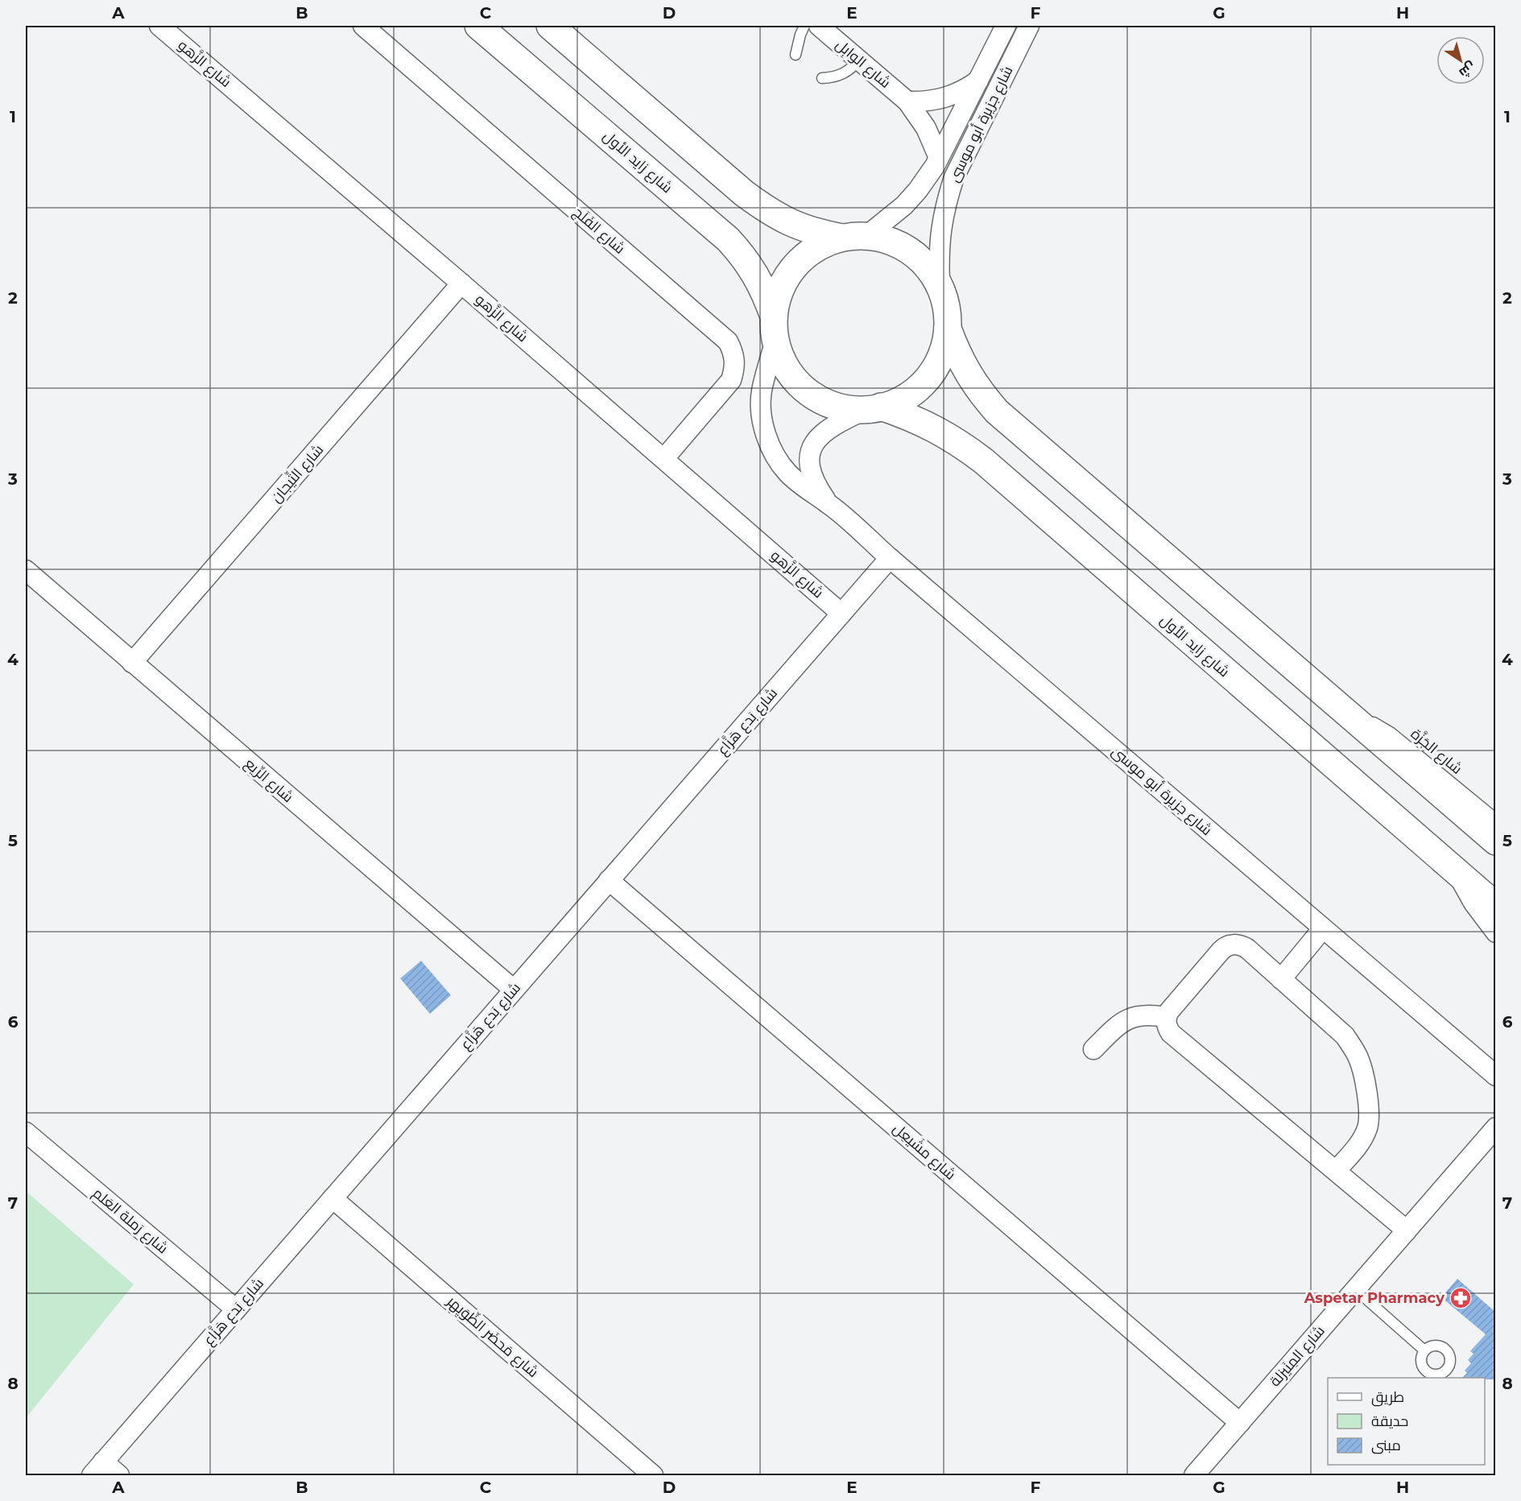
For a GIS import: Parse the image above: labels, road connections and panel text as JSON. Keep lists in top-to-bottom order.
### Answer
{
  "streets": {
    "main road": ["شارع زايد الأول"],
    "street": [
      "شارع الزَّهو",
      "شارع الوابِل",
      "شارع جزيرة أبو موسى",
      "شارع الفَلَج",
      "شارع التِّيجان",
      "شارع بَدع هَزَّاع",
      "شارع الرِّيع",
      "شارع مشَيعِل",
      "شارع رَملة العَلم",
      "شارع مَحضَر الظِّوَيِهِر",
      "شارع المِنَيزلة"
    ],
    "lane": ["شارع الجَزَّة"]
  },
  "crossings": [
    ["شارع الزَّهو", "شارع الفَلَج"],
    ["شارع الزَّهو", "شارع التِّيجان"],
    ["شارع الزَّهو", "شارع بَدع هَزَّاع"],
    ["شارع الوابِل", "شارع جزيرة أبو موسى"],
    ["شارع جزيرة أبو موسى", "شارع زايد الأول"],
    ["شارع جزيرة أبو موسى", "شارع بَدع هَزَّاع"],
    ["شارع التِّيجان", "شارع الرِّيع"],
    ["شارع بَدع هَزَّاع", "شارع الرِّيع"],
    ["شارع بَدع هَزَّاع", "شارع مشَيعِل"],
    ["شارع بَدع هَزَّاع", "شارع رَملة العَلم"],
    ["شارع بَدع هَزَّاع", "شارع مَحضَر الظِّوَيِهِر"],
    ["شارع مشَيعِل", "شارع المِنَيزلة"]
  ],
  "places": {
    "pharmacy": ["Aspetar Pharmacy"]
  },
  "legend": ["طريق", "حديقة", "مبنى"],
  "north": "bottom right",
  "grid": {
    "columns": [
      "A",
      "B",
      "C",
      "D",
      "E",
      "F",
      "G",
      "H"
    ],
    "rows": [
      "1",
      "2",
      "3",
      "4",
      "5",
      "6",
      "7",
      "8"
    ]
  }
}
